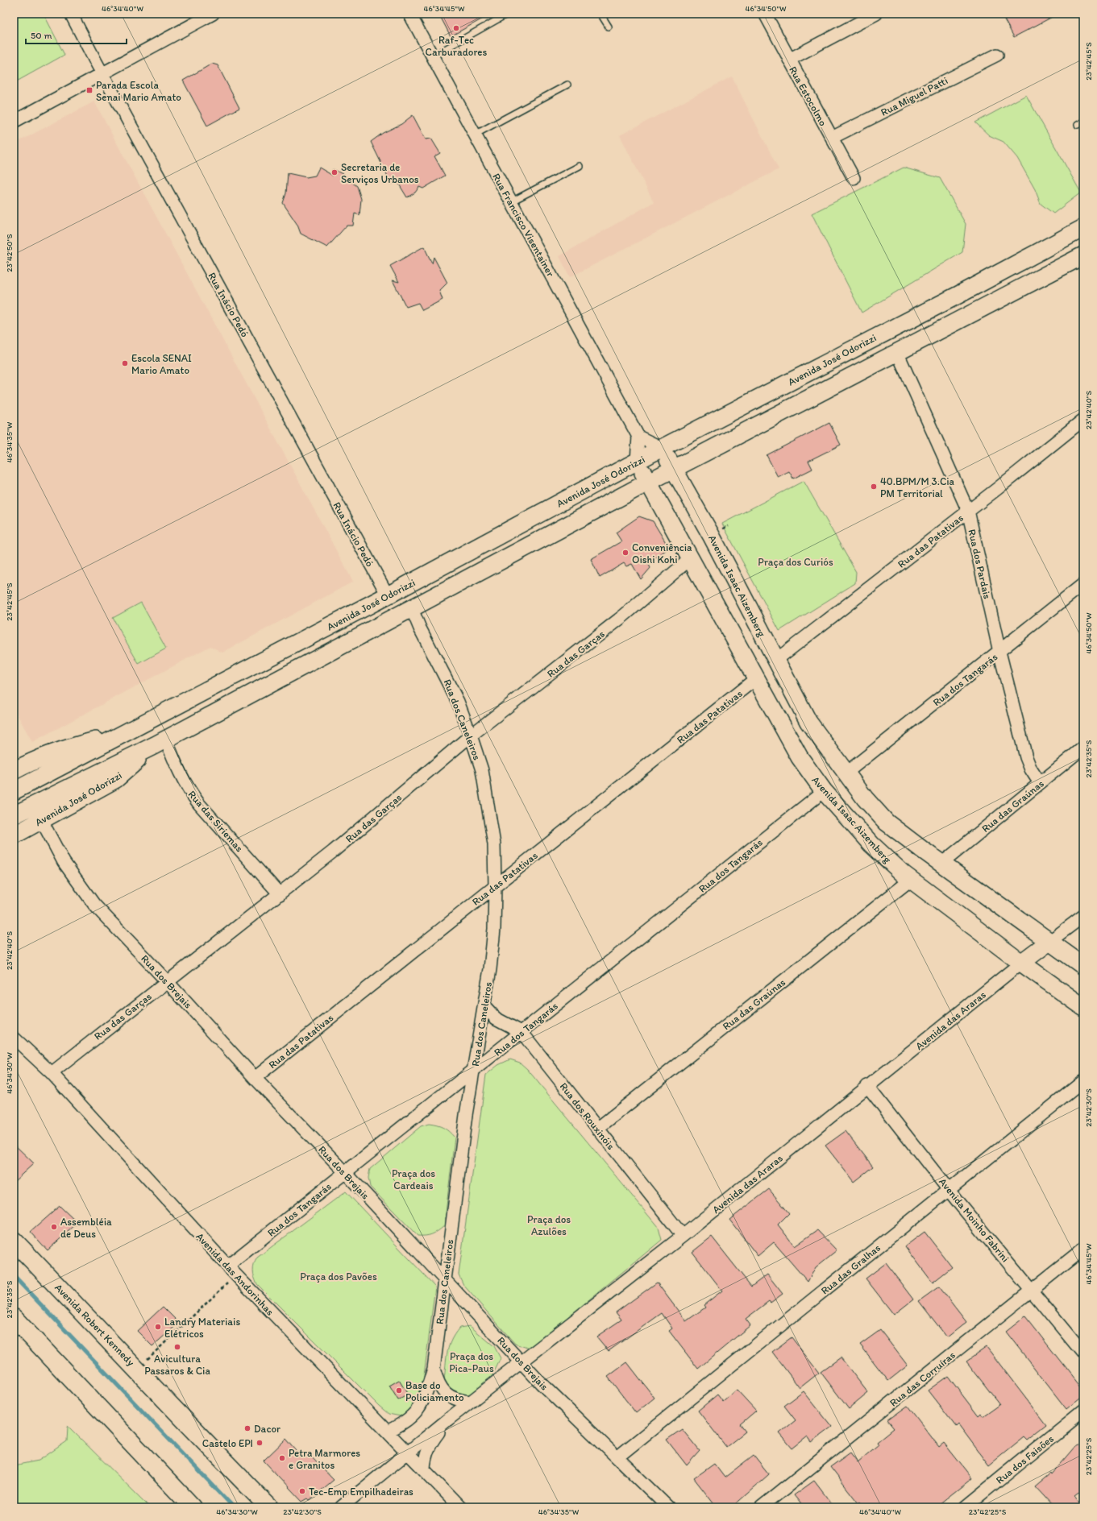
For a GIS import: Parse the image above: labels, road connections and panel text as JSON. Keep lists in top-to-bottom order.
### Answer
{
  "streets": {
    "main road": ["Avenida José Odorizzi", "Avenida Isaac Aizemberg", "Avenida Robert Kennedy"],
    "street": [
      "Rua Estocolmo",
      "Rua Miguel Patti",
      "Rua Francisco Visentainer",
      "Rua Inácio Pedó",
      "Rua das Patativas",
      "Rua dos Pardais",
      "Rua das Garças",
      "Rua dos Tangarás",
      "Rua dos Caneleiros",
      "Rua das Graúnas",
      "Rua das Siriemas",
      "Rua dos Brejais",
      "Avenida das Araras",
      "Rua dos Rouxinóis",
      "Avenida Moinho Fabrini",
      "Rua das Gralhas",
      "Avenida das Andorinhas",
      "Rua das Corruíras",
      "Rua dos Faisões"
    ]
  },
  "crossings": [
    ["Rua Estocolmo", "Rua Miguel Patti"],
    ["Rua Inácio Pedó", "Avenida José Odorizzi"],
    ["Avenida José Odorizzi", "Rua dos Pardais"],
    ["Avenida José Odorizzi", "Avenida Isaac Aizemberg"],
    ["Avenida José Odorizzi", "Rua dos Caneleiros"],
    ["Avenida José Odorizzi", "Rua das Siriemas"],
    ["Avenida José Odorizzi", "Rua dos Brejais"],
    ["Rua das Patativas", "Rua dos Pardais"],
    ["Rua das Patativas", "Avenida Isaac Aizemberg"],
    ["Rua das Patativas", "Rua dos Caneleiros"],
    ["Rua das Patativas", "Rua dos Brejais"],
    ["Rua dos Pardais", "Rua dos Tangarás"],
    ["Rua dos Pardais", "Rua das Graúnas"],
    ["Avenida Isaac Aizemberg", "Rua das Garças"],
    ["Avenida Isaac Aizemberg", "Rua dos Tangarás"],
    ["Avenida Isaac Aizemberg", "Rua das Graúnas"],
    ["Avenida Isaac Aizemberg", "Avenida das Araras"],
    ["Rua das Garças", "Rua dos Caneleiros"],
    ["Rua das Garças", "Rua das Siriemas"],
    ["Rua das Garças", "Rua dos Brejais"],
    ["Rua das Garças", "Avenida das Andorinhas"],
    ["Rua dos Tangarás", "Rua dos Caneleiros"],
    ["Rua dos Tangarás", "Rua dos Brejais"],
    ["Rua dos Tangarás", "Rua dos Rouxinóis"],
    ["Rua dos Tangarás", "Avenida das Andorinhas"],
    ["Rua dos Caneleiros", "Rua dos Brejais"],
    ["Rua dos Caneleiros", "Rua dos Rouxinóis"],
    ["Rua dos Caneleiros", "Avenida das Andorinhas"],
    ["Rua das Graúnas", "Rua dos Rouxinóis"],
    ["Rua dos Brejais", "Avenida das Araras"],
    ["Rua dos Brejais", "Rua das Gralhas"],
    ["Avenida das Araras", "Rua dos Rouxinóis"],
    ["Avenida das Araras", "Avenida Moinho Fabrini"],
    ["Avenida das Araras", "Avenida das Andorinhas"],
    ["Avenida Moinho Fabrini", "Rua das Gralhas"],
    ["Avenida Moinho Fabrini", "Rua das Corruíras"]
  ],
  "parks": [
    "Praça dos Curiós",
    "Praça dos Cardeais",
    "Praça dos Azulões",
    "Praça dos Pavões",
    "Praça dos Pica-Paus"
  ],
  "places": {
    "other": [
      "Raf-Tec Carburadores",
      "Secretaria de Serviços Urbanos",
      "Escola SENAI Mario Amato",
      "40.BPM/M 3.Cia PM Territorial",
      "Conveniência Oishi Kohi",
      "Assembléia de Deus",
      "Landry Materiais Elétricos",
      "Avicultura Passaros & Cia",
      "Base do Policiamento",
      "Dacor",
      "Castelo EPI",
      "Petra Marmores e Granitos",
      "Tec-Emp Empilhadeiras"
    ],
    "transit": ["Parada Escola Senai Mario Amato"]
  },
  "scale_bar": "50 m",
  "coordinates": [
    "46°34'40\"W",
    "46°34'45\"W",
    "46°34'50\"W",
    "23°42'45\"S",
    "23°42'50\"S",
    "23°42'40\"S",
    "46°34'35\"W",
    "23°42'35\"S",
    "46°34'30\"W",
    "23°42'30\"S",
    "23°42'25\"S"
  ]
}
